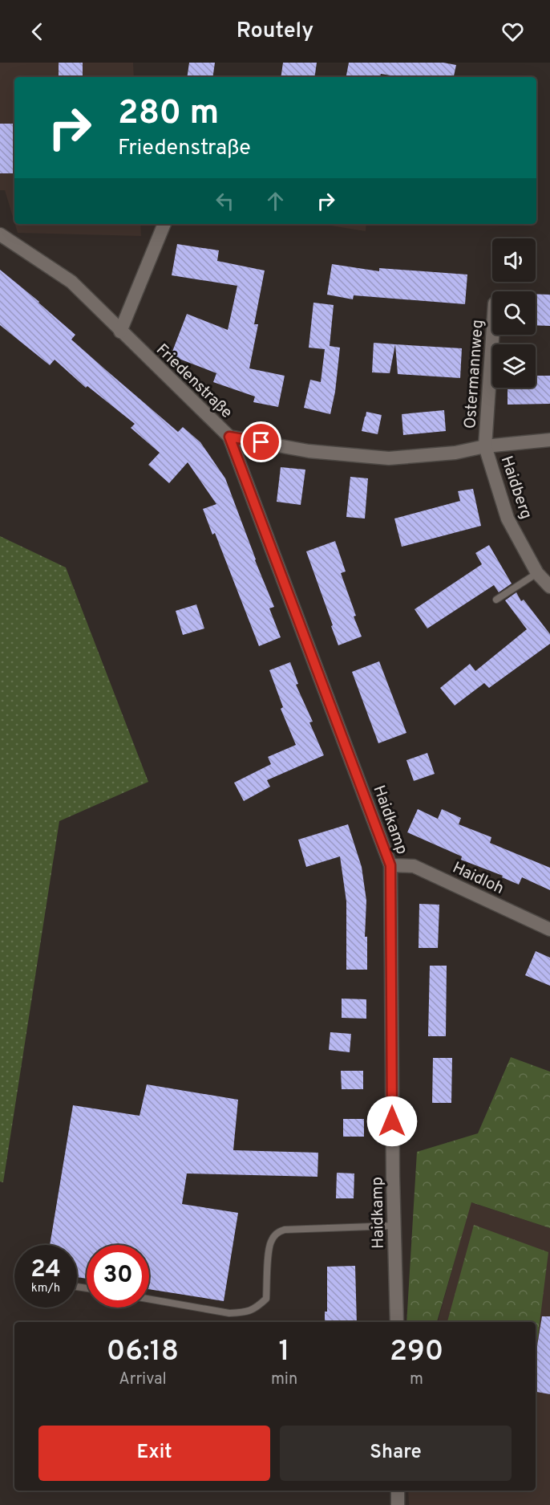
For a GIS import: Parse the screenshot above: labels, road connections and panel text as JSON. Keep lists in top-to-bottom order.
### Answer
{
  "streets": {
    "street": [
      "Ostermannweg",
      "Friedenstraße",
      "Haidberg",
      "Haidkamp",
      "Haidloh"
    ]
  },
  "crossings": [
    ["Ostermannweg", "Friedenstraße"],
    ["Ostermannweg", "Haidberg"],
    ["Friedenstraße", "Haidberg"],
    ["Friedenstraße", "Haidkamp"],
    ["Haidkamp", "Haidloh"]
  ],
  "page": {
    "header": "Routely",
    "turn": ["280 m", "Friedenstraße"],
    "speed": "24 km/h",
    "limit": "30",
    "eta": [
      "06:18",
      "Arrival",
      "1",
      "min",
      "290",
      "m"
    ],
    "buttons": ["Exit", "Share"]
  }
}
